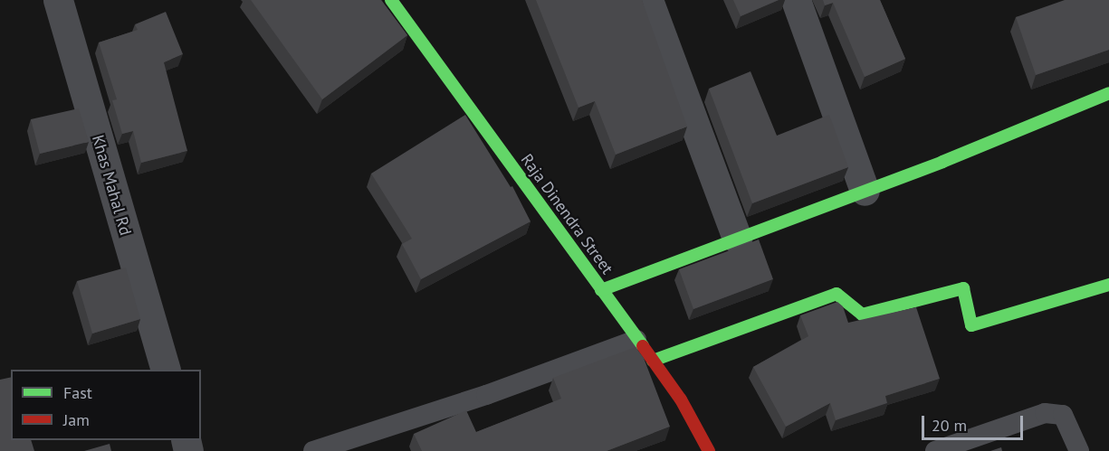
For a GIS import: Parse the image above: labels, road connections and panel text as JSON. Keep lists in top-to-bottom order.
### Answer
{
  "streets": {
    "street": ["Khas Mahal Rd", "Raja Dinendra Street"]
  },
  "legend": ["Fast", "Jam"],
  "scale_bar": "20 m"
}
